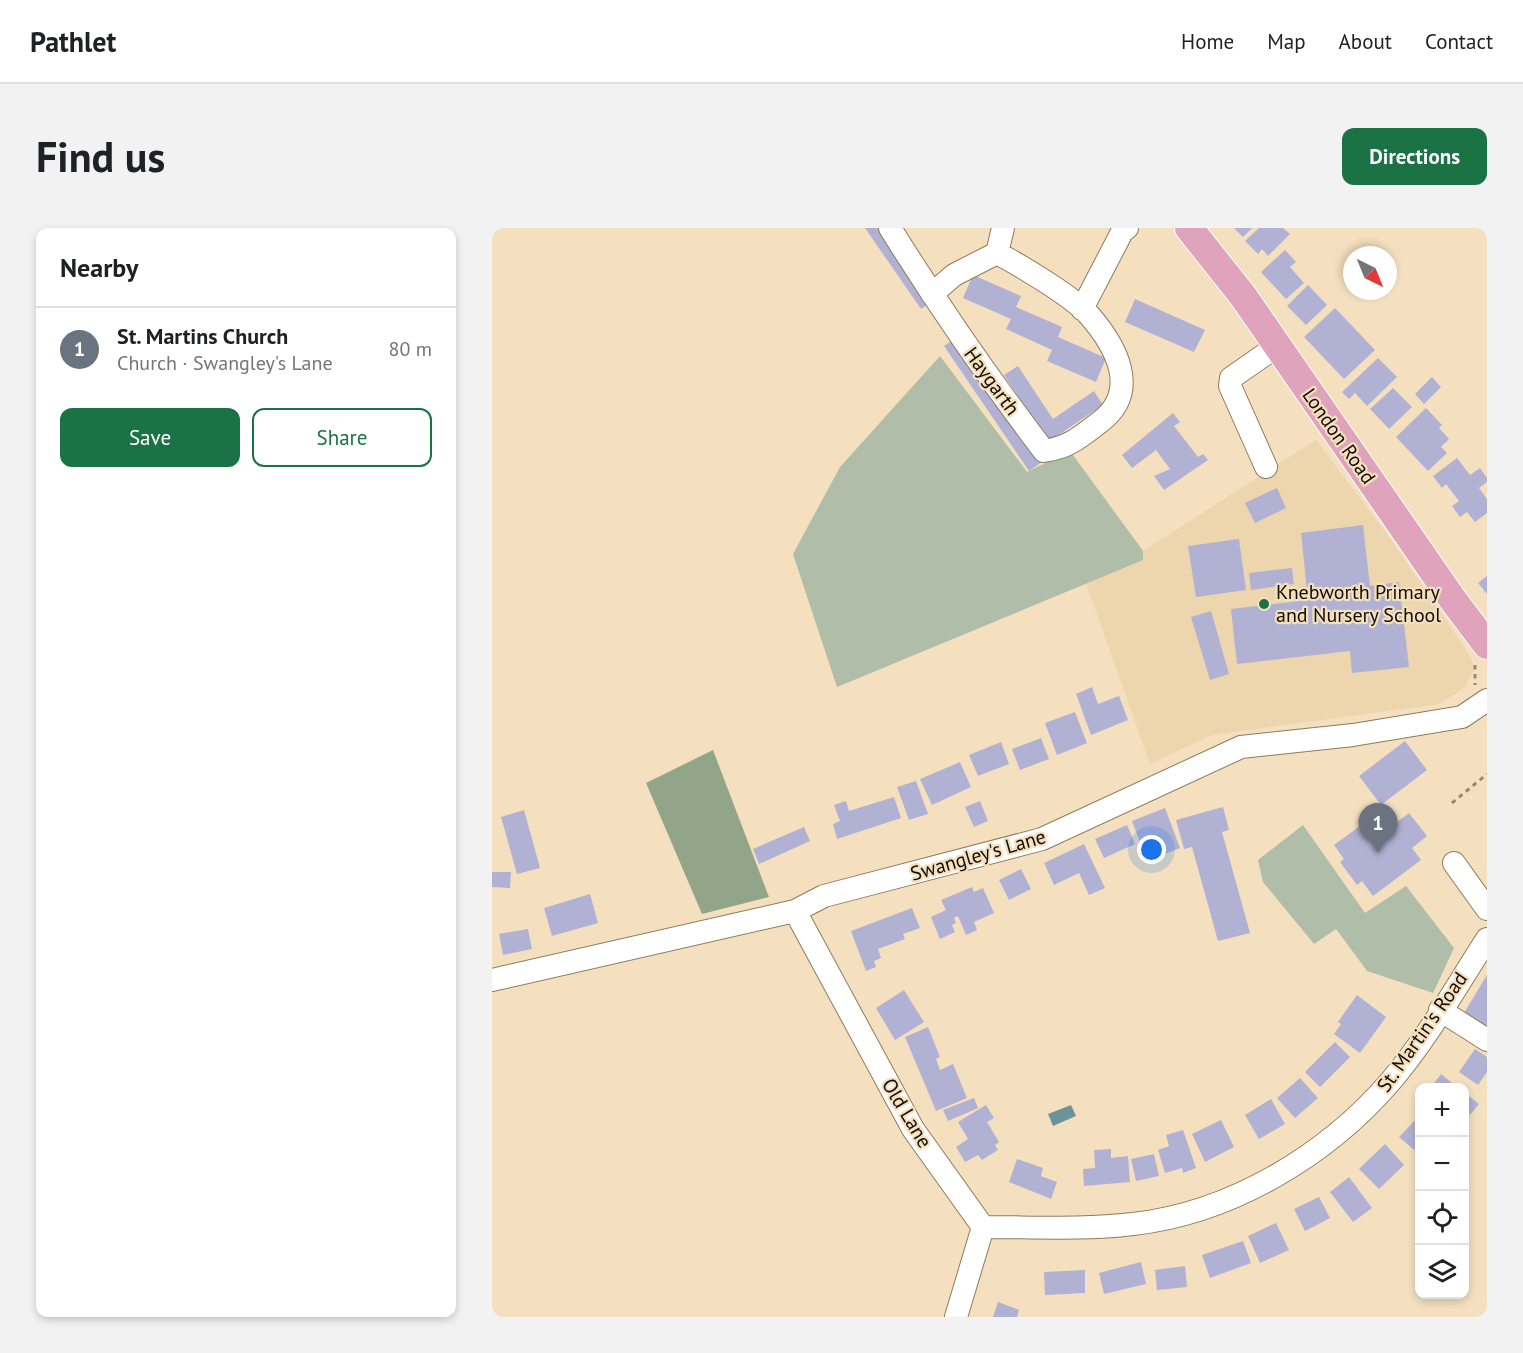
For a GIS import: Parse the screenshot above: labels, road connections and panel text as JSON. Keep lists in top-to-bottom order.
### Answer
{
  "streets": {
    "main road": ["London Road"],
    "street": [
      "Haygarth",
      "Swangley's Lane",
      "St. Martin's Road",
      "Old Lane"
    ]
  },
  "crossings": [
    ["Swangley's Lane", "Old Lane"],
    ["St. Martin's Road", "Old Lane"]
  ],
  "places": ["Knebworth Primary and Nursery School"],
  "north": "bottom right",
  "page": {
    "header": "Pathlet",
    "nav": [
      "Home",
      "Map",
      "About",
      "Contact"
    ],
    "buttons": [
      "Directions",
      ["Save", "Share"]
    ],
    "title": "Find us",
    "heading": "Nearby",
    "list": [
      {
        "mark": "1",
        "name": "St. Martins Church",
        "note": "Church · Swangley's Lane",
        "value": "80 m"
      }
    ],
    "pins": "1",
    "map_buttons": ["+", "−"]
  }
}
